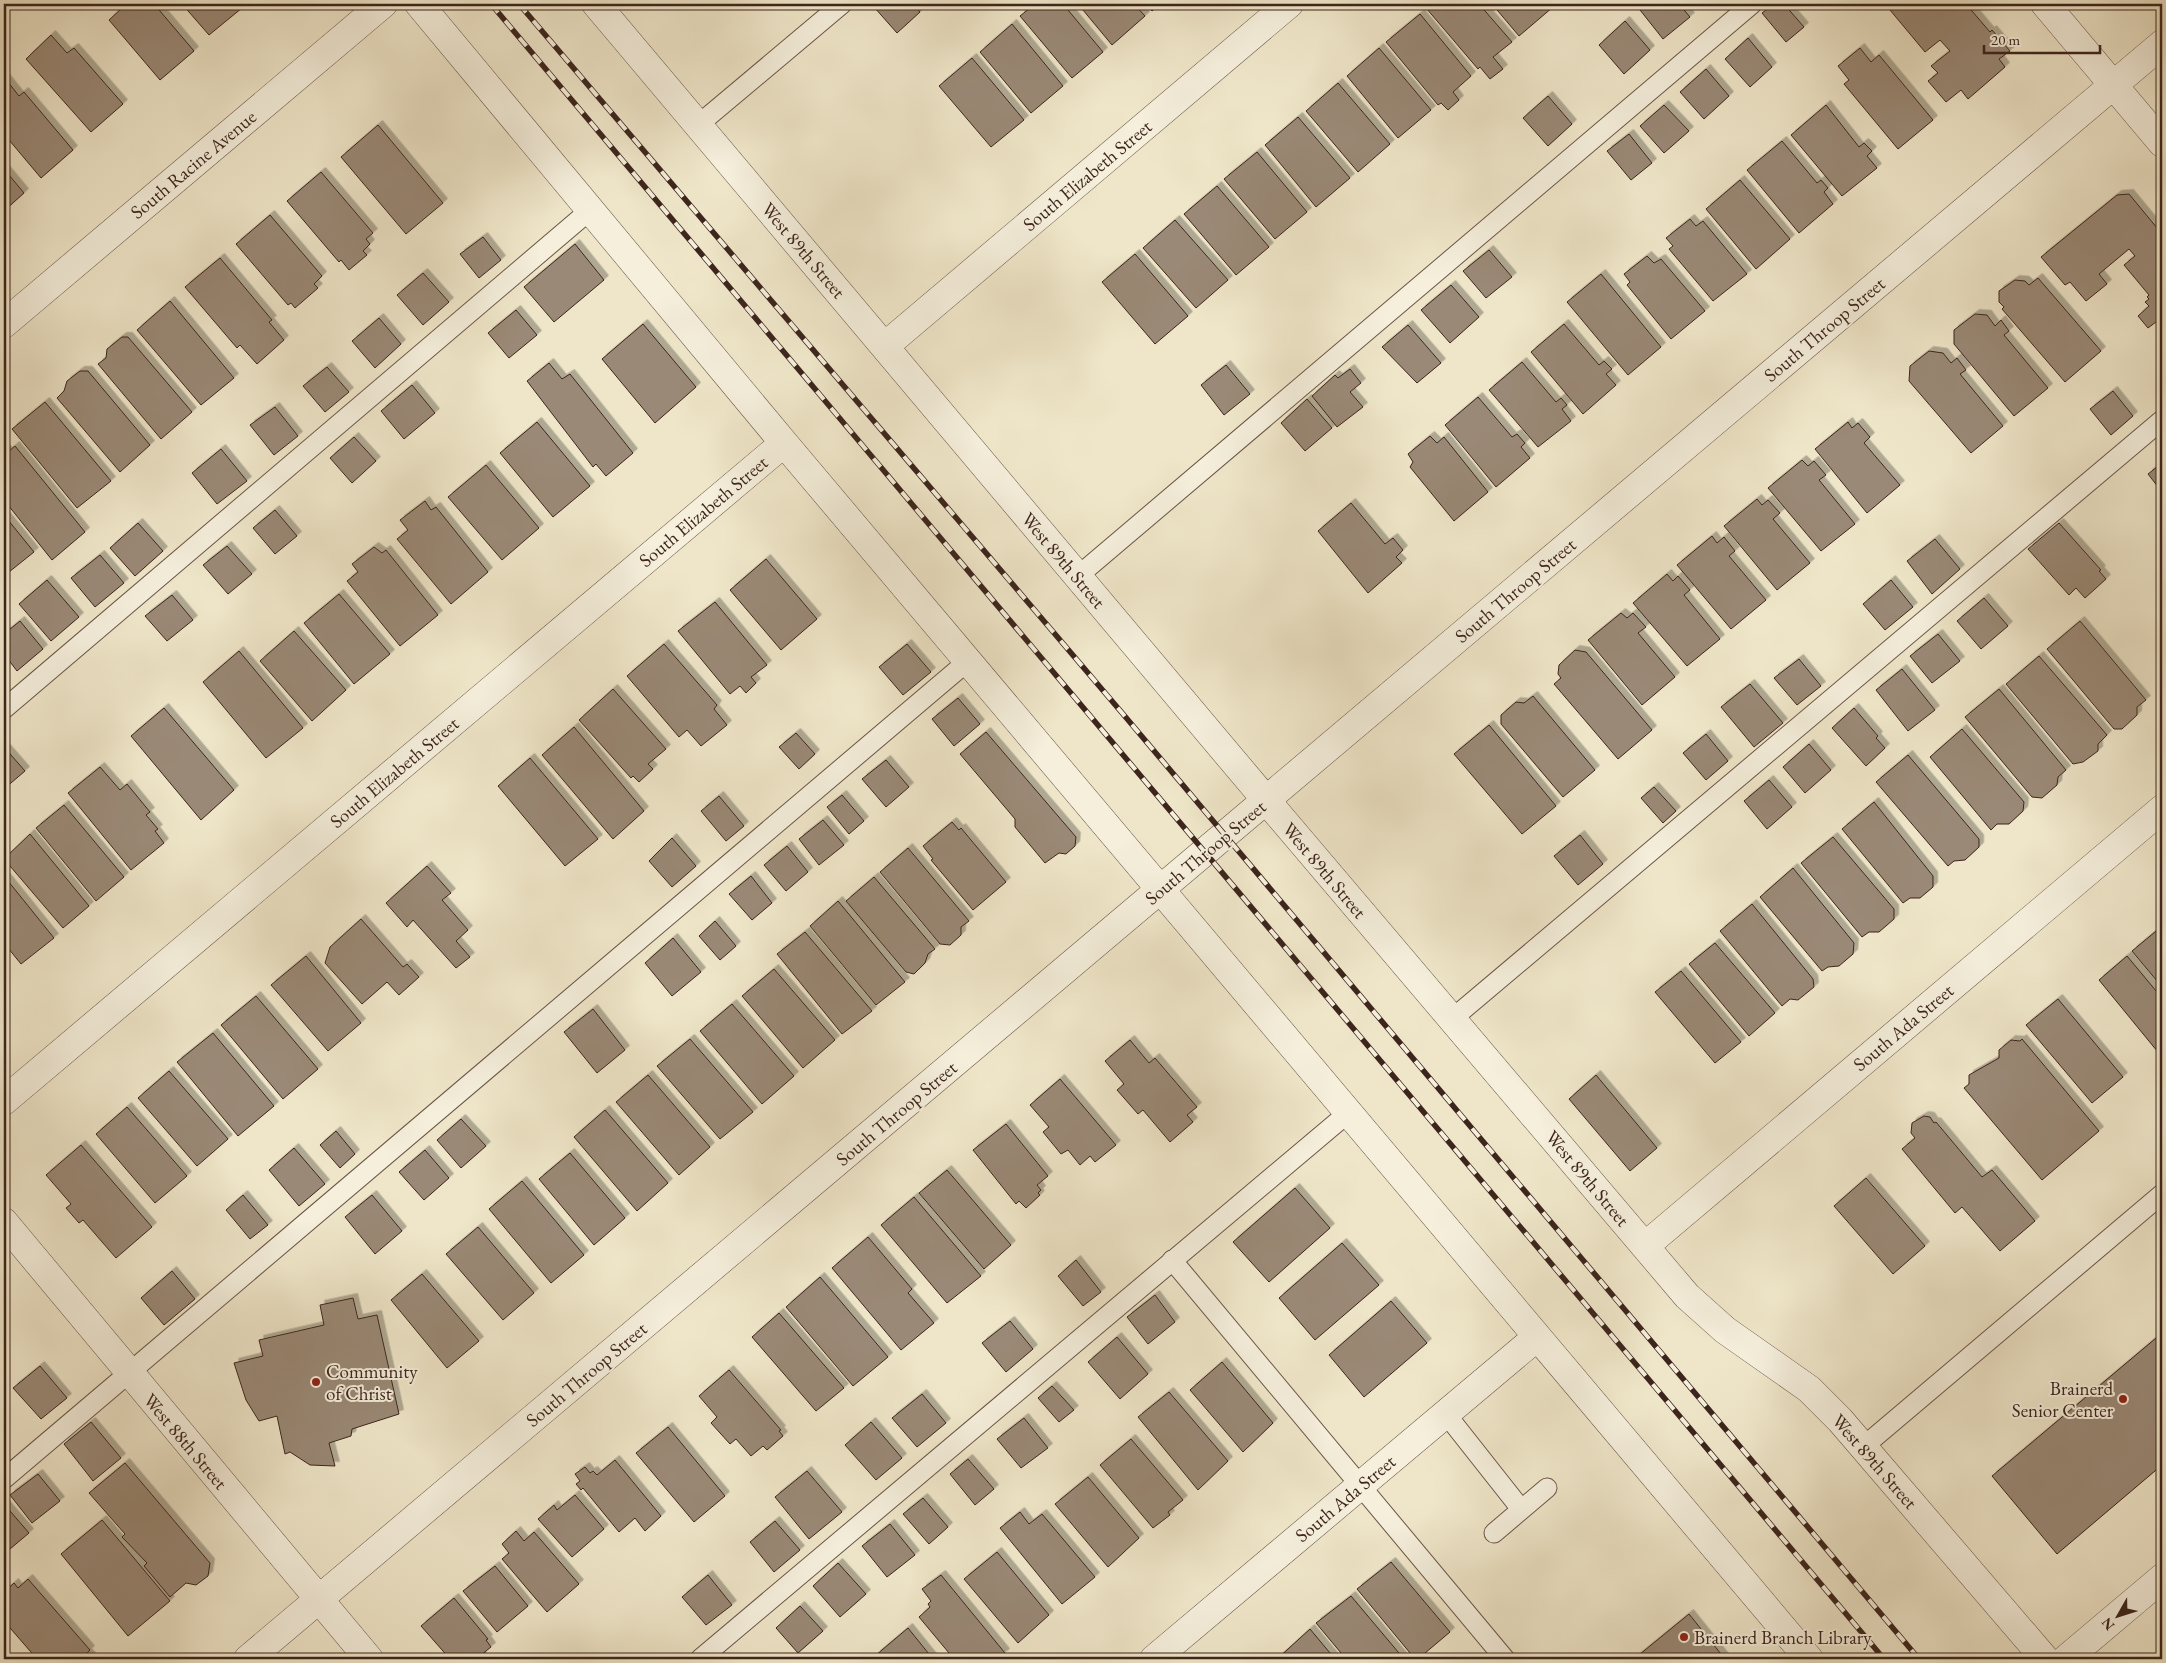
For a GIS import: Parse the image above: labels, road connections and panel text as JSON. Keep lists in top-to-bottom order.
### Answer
{
  "streets": {
    "street": [
      "South Racine Avenue",
      "South Elizabeth Street",
      "West 89th Street",
      "South Throop Street",
      "South Ada Street",
      "West 88th Street"
    ]
  },
  "crossings": [
    ["South Elizabeth Street", "West 89th Street"],
    ["West 89th Street", "South Throop Street"],
    ["West 89th Street", "South Ada Street"],
    ["South Throop Street", "West 88th Street"]
  ],
  "places": ["Community of Christ", "Brainerd Senior Center", "Brainerd Branch Library"],
  "scale_bar": "20 m",
  "north": "bottom left"
}
